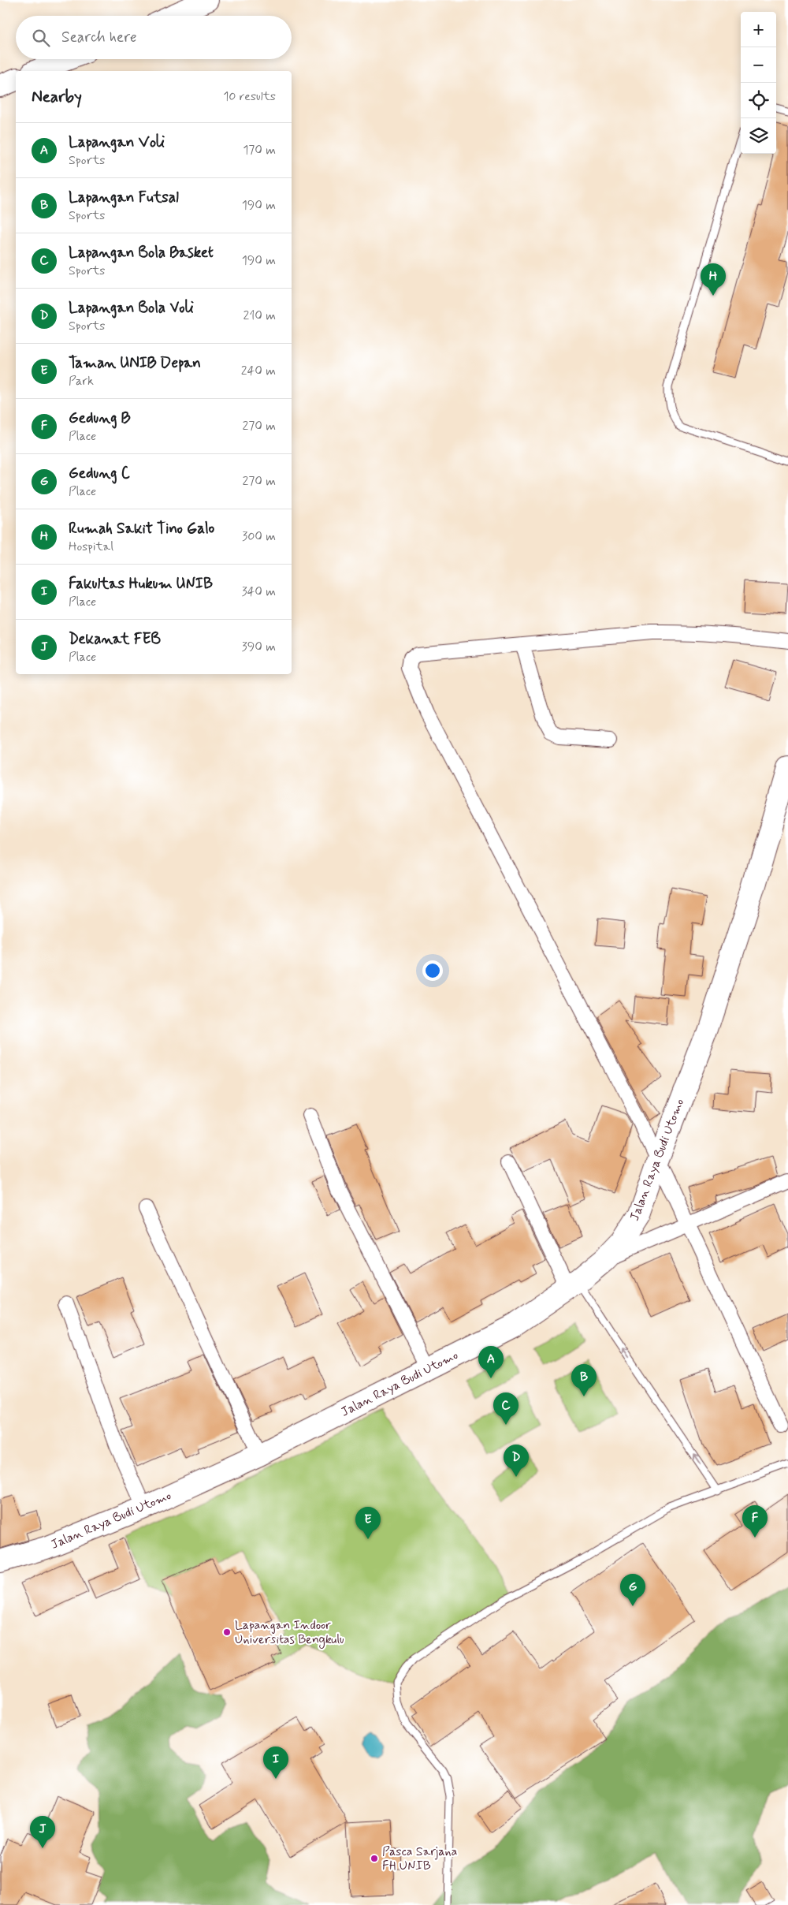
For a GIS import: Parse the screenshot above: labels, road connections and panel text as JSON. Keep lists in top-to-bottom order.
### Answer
{
  "streets": {
    "main road": ["Jalan Raya Budi Utomo"]
  },
  "places": ["Lapangan Indoor Universitas Bengkulu", "Pasca Sarjana FH UNIB"],
  "page": {
    "map_buttons": ["+", "−"],
    "search": "Search here",
    "heading": ["Nearby", "10 results"],
    "list": [
      {
        "mark": "A",
        "name": "Lapangan Voli",
        "note": "Sports",
        "value": "170 m"
      },
      {
        "mark": "B",
        "name": "Lapangan Futsal",
        "note": "Sports",
        "value": "190 m"
      },
      {
        "mark": "C",
        "name": "Lapangan Bola Basket",
        "note": "Sports",
        "value": "190 m"
      },
      {
        "mark": "D",
        "name": "Lapangan Bola Voli",
        "note": "Sports",
        "value": "210 m"
      },
      {
        "mark": "E",
        "name": "Taman UNIB Depan",
        "note": "Park",
        "value": "240 m"
      },
      {
        "mark": "F",
        "name": "Gedung B",
        "note": "Place",
        "value": "270 m"
      },
      {
        "mark": "G",
        "name": "Gedung C",
        "note": "Place",
        "value": "270 m"
      },
      {
        "mark": "H",
        "name": "Rumah Sakit Tino Galo",
        "note": "Hospital",
        "value": "300 m"
      },
      {
        "mark": "I",
        "name": "Fakultas Hukum UNIB",
        "note": "Place",
        "value": "340 m"
      },
      {
        "mark": "J",
        "name": "Dekanat FEB",
        "note": "Place",
        "value": "390 m"
      }
    ],
    "pins": [
      "H",
      "A",
      "B",
      "C",
      "D",
      "F",
      "E",
      "G",
      "I",
      "J"
    ]
  }
}
